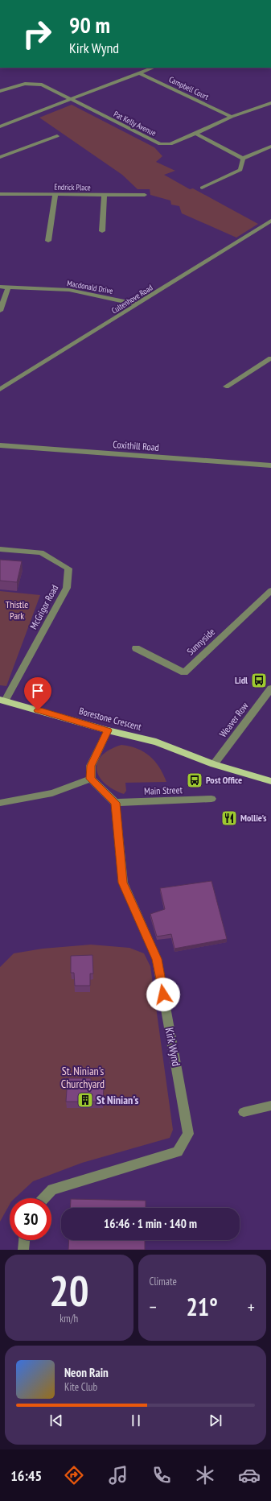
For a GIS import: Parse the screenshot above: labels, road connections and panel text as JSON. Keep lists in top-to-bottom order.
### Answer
{
  "streets": {
    "main road": ["Borestone Crescent"],
    "street": [
      "Campbell Court",
      "Pat Kelly Avenue",
      "Endrick Place",
      "Macdonald Drive",
      "Cultenhove Road",
      "Coxithill Road",
      "McGrigor Road",
      "Sunnyside",
      "Weaver Row",
      "Main Street",
      "Kirk Wynd"
    ]
  },
  "crossings": [
    ["Macdonald Drive", "Cultenhove Road"],
    ["McGrigor Road", "Borestone Crescent"],
    ["Borestone Crescent", "Weaver Row"],
    ["Main Street", "Kirk Wynd"]
  ],
  "parks": ["Thistle Park", "St. Ninian's Churchyard"],
  "places": {
    "bus stop": ["Lidl", "Post Office"],
    "restaurant": ["Mollie's"],
    "building": ["St Ninian's"]
  },
  "page": {
    "turn": ["90 m", "Kirk Wynd"],
    "limit": "30",
    "trip": "16:46 · 1 min · 140 m",
    "tile": [
      ["20", "km/h"],
      "Climate"
    ],
    "heat": ["−", "21°", "+"],
    "song": ["Neon Rain", "Kite Club"],
    "tabs": "16:45"
  }
}
